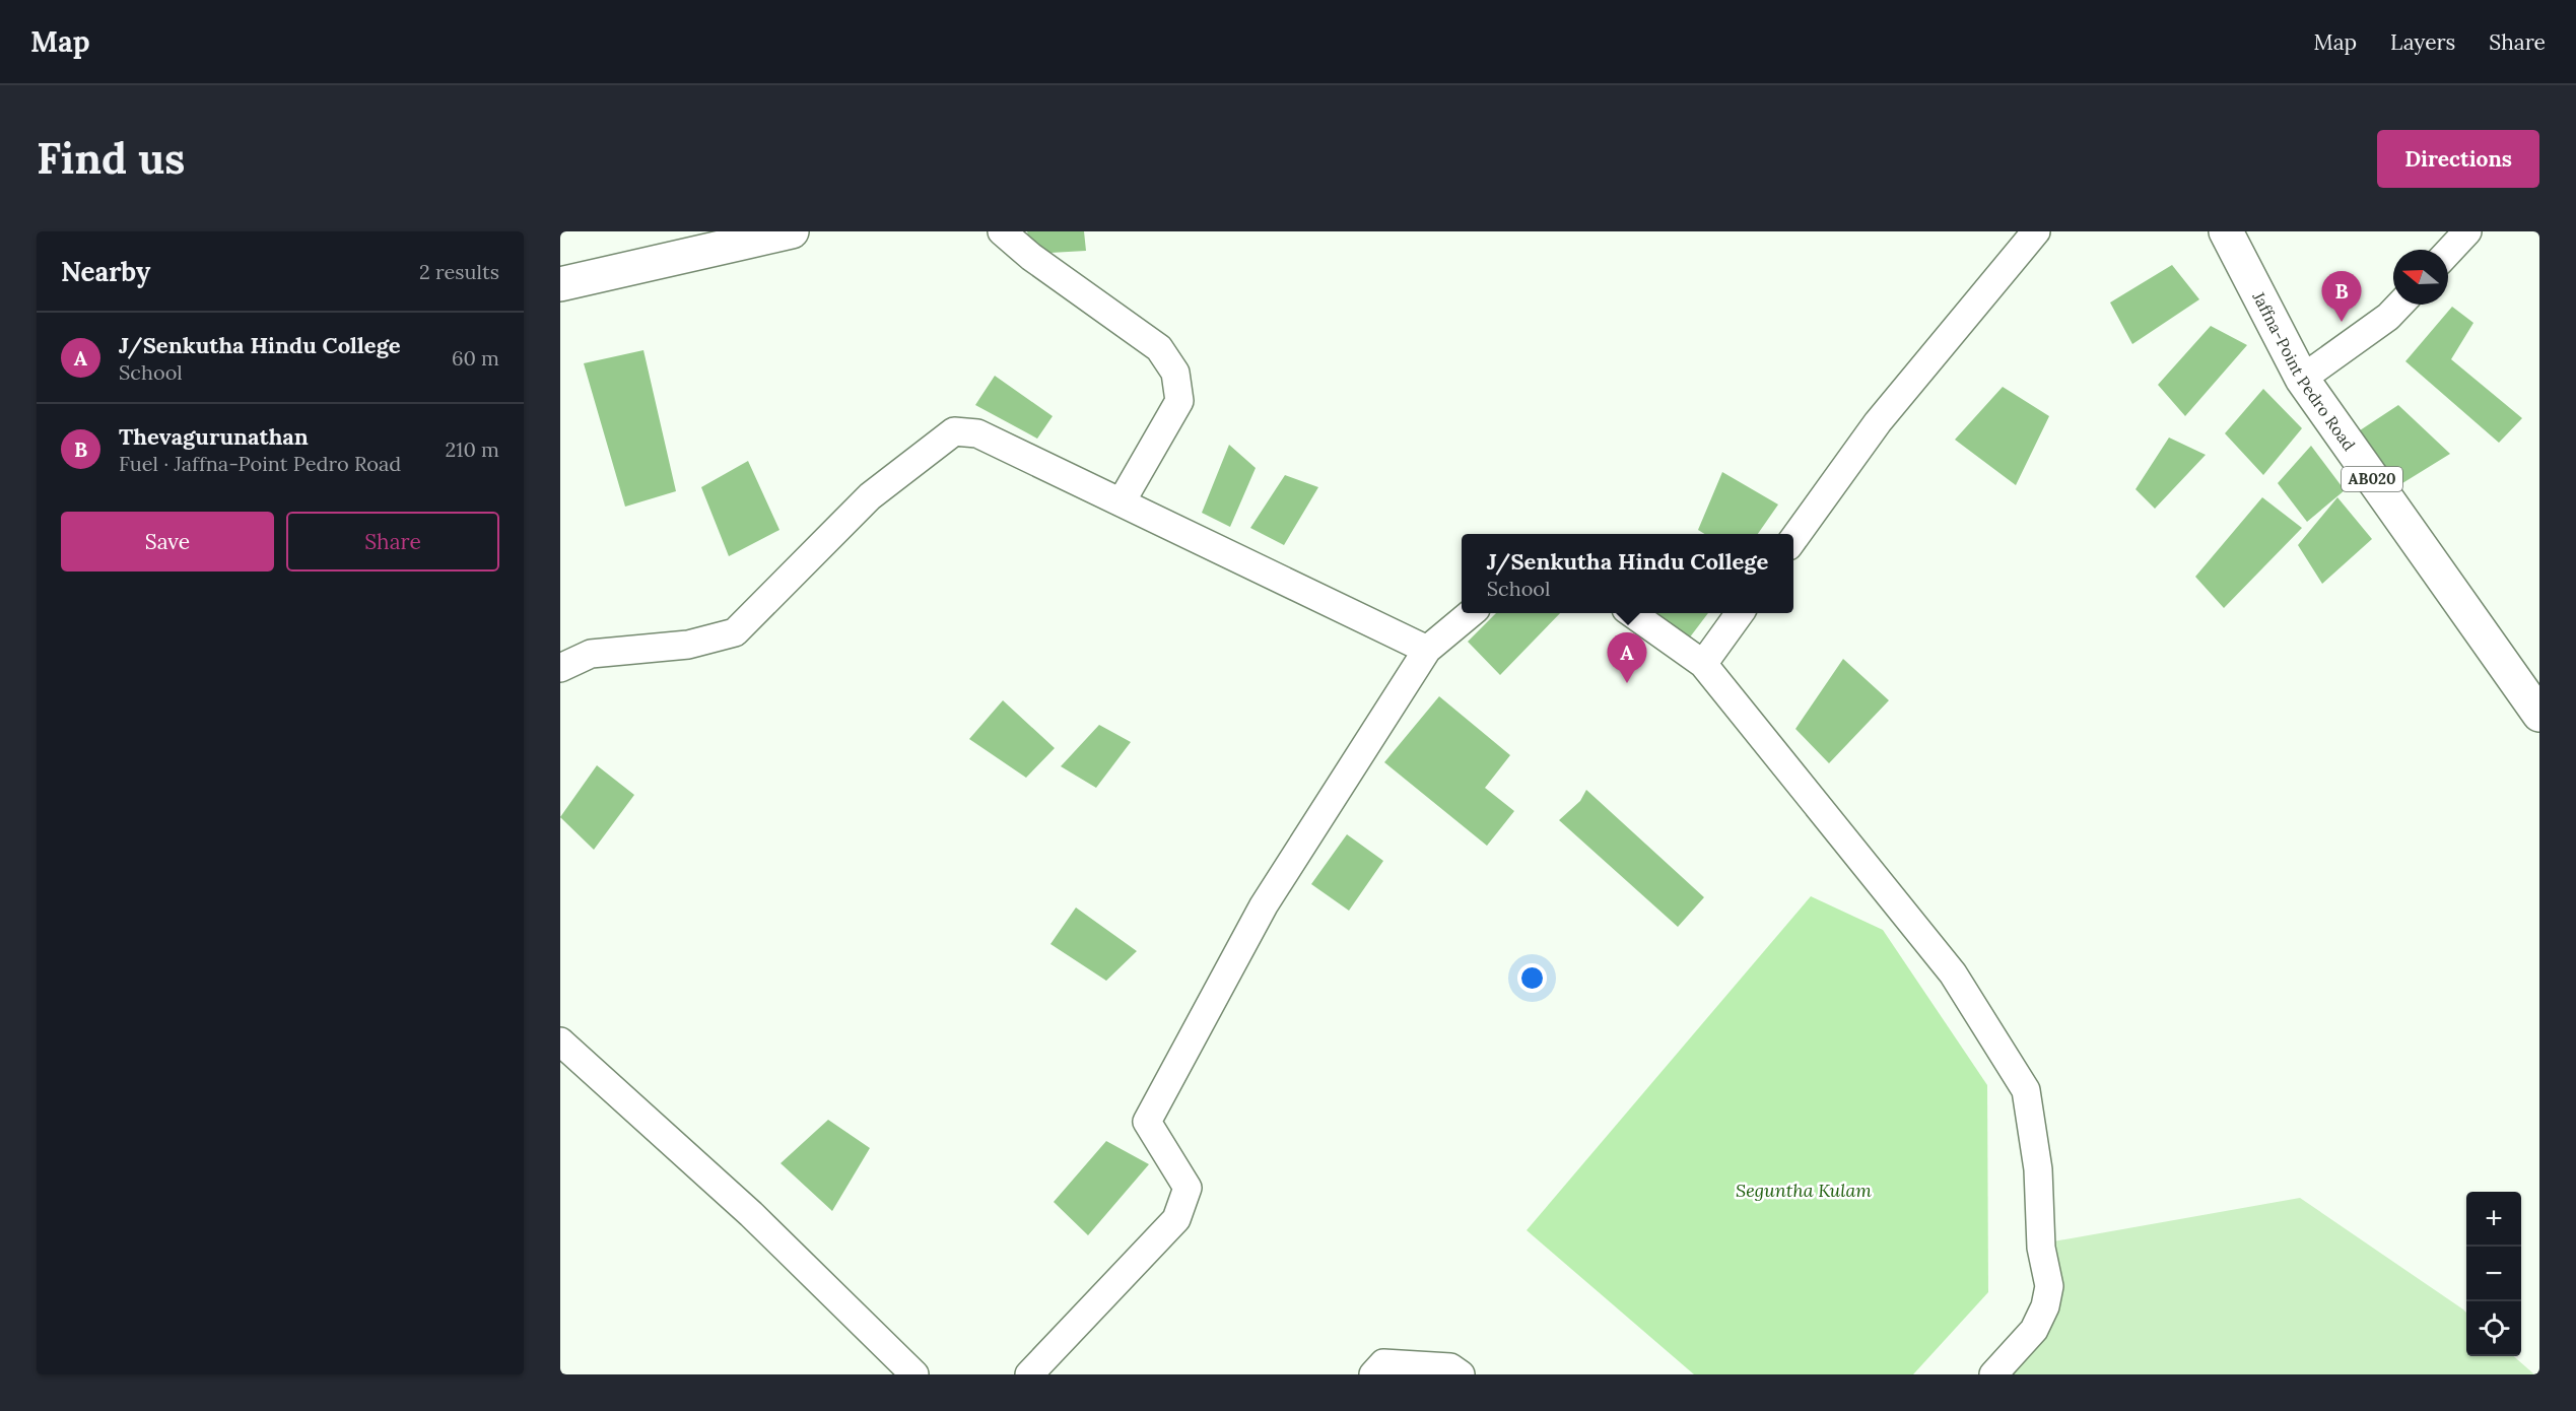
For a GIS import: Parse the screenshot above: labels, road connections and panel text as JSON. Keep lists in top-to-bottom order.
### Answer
{
  "streets": {
    "main road": ["Jaffna-Point Pedro Road", "AB020"]
  },
  "water": ["Seguntha Kulam"],
  "north": "left",
  "page": {
    "header": "Map",
    "nav": ["Map", "Layers", "Share"],
    "buttons": [
      "Directions",
      ["Save", "Share"]
    ],
    "title": "Find us",
    "heading": ["Nearby", "2 results"],
    "pins": ["B", "A"],
    "list": [
      {
        "mark": "A",
        "name": "J/Senkutha Hindu College",
        "note": "School",
        "value": "60 m"
      },
      {
        "mark": "B",
        "name": "Thevagurunathan",
        "note": "Fuel · Jaffna-Point Pedro Road",
        "value": "210 m"
      }
    ],
    "popup": ["J/Senkutha Hindu College", "School"],
    "map_buttons": ["+", "−"]
  }
}
